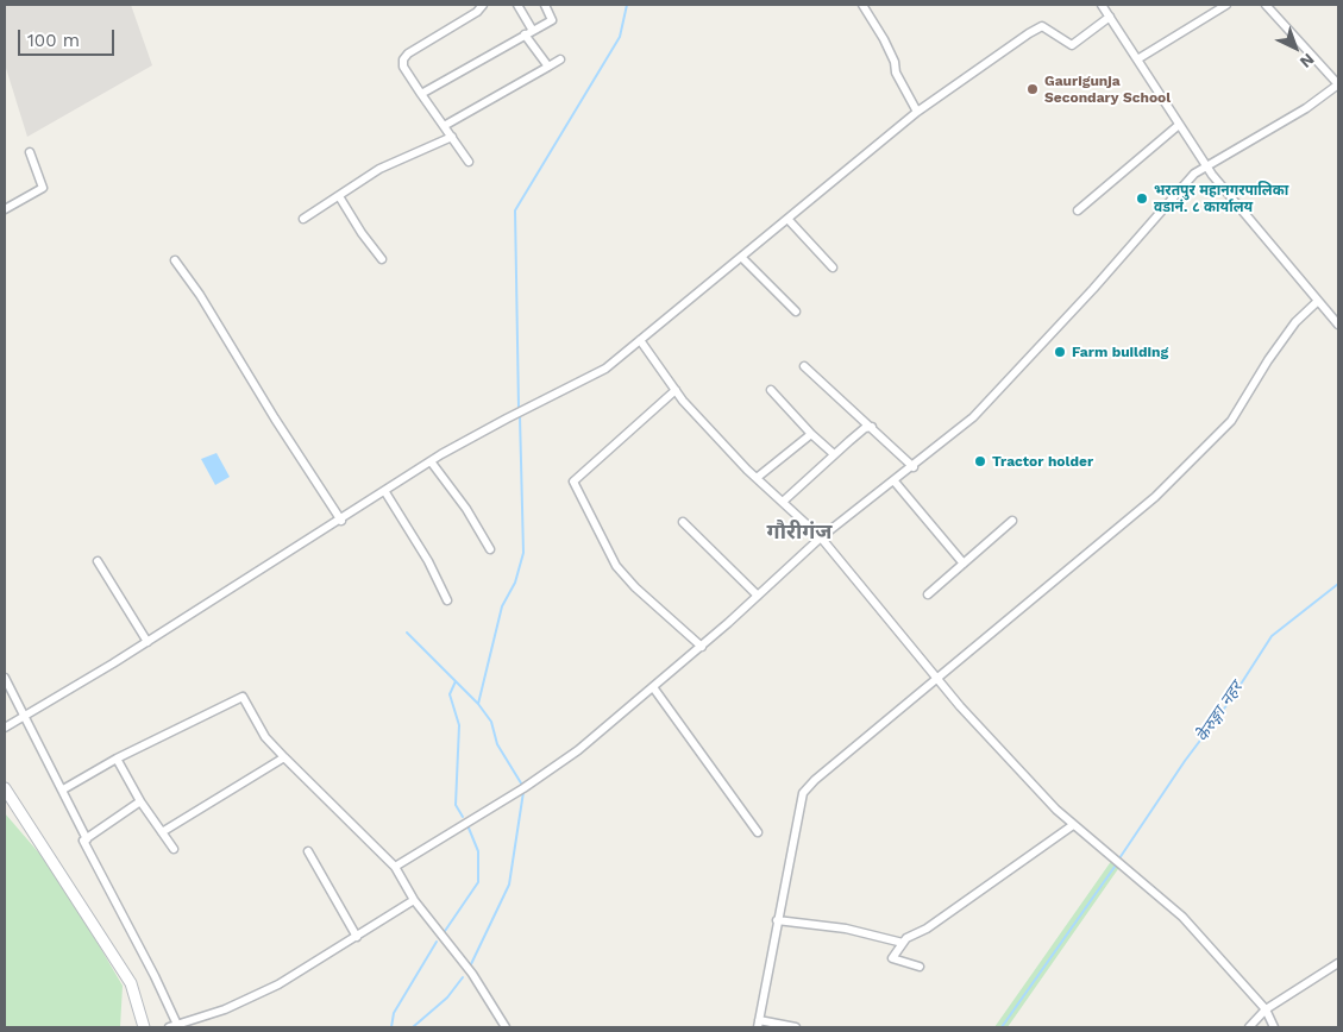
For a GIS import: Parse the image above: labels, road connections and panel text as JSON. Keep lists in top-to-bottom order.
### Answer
{
  "districts": ["गौरीगंज"],
  "water": ["केेरुङ्गा नहर"],
  "places": [
    "Gaurigunja Secondary School",
    "भरतपुर महानगरपालिका वडानं. ८ कार्यालय",
    "Farm building",
    "Tractor holder"
  ],
  "scale_bar": "100 m",
  "north": "bottom right"
}
